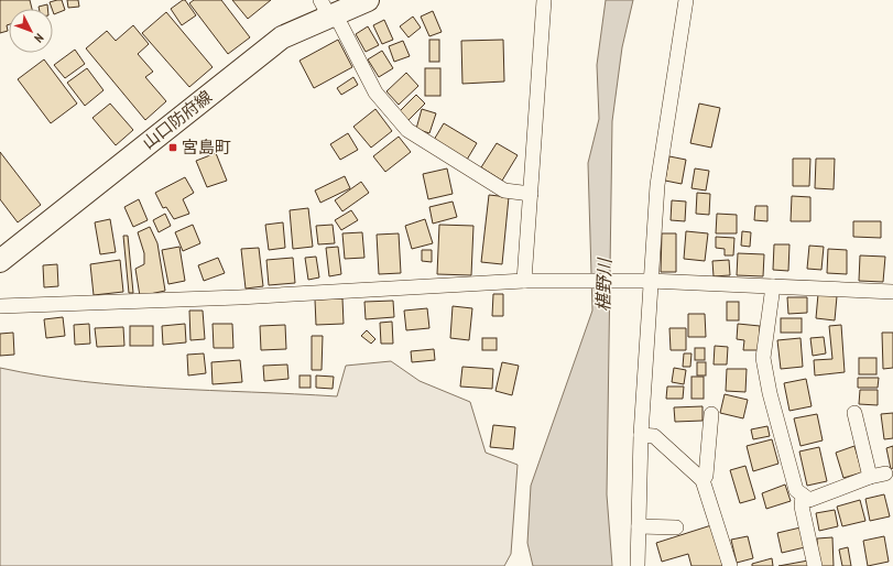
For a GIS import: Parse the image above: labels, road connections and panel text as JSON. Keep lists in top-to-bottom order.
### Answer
{
  "streets": {
    "main road": ["山口防府線"]
  },
  "water": ["椹野川"],
  "places": {
    "transit": ["宮島町"]
  },
  "north": "bottom right"
}
